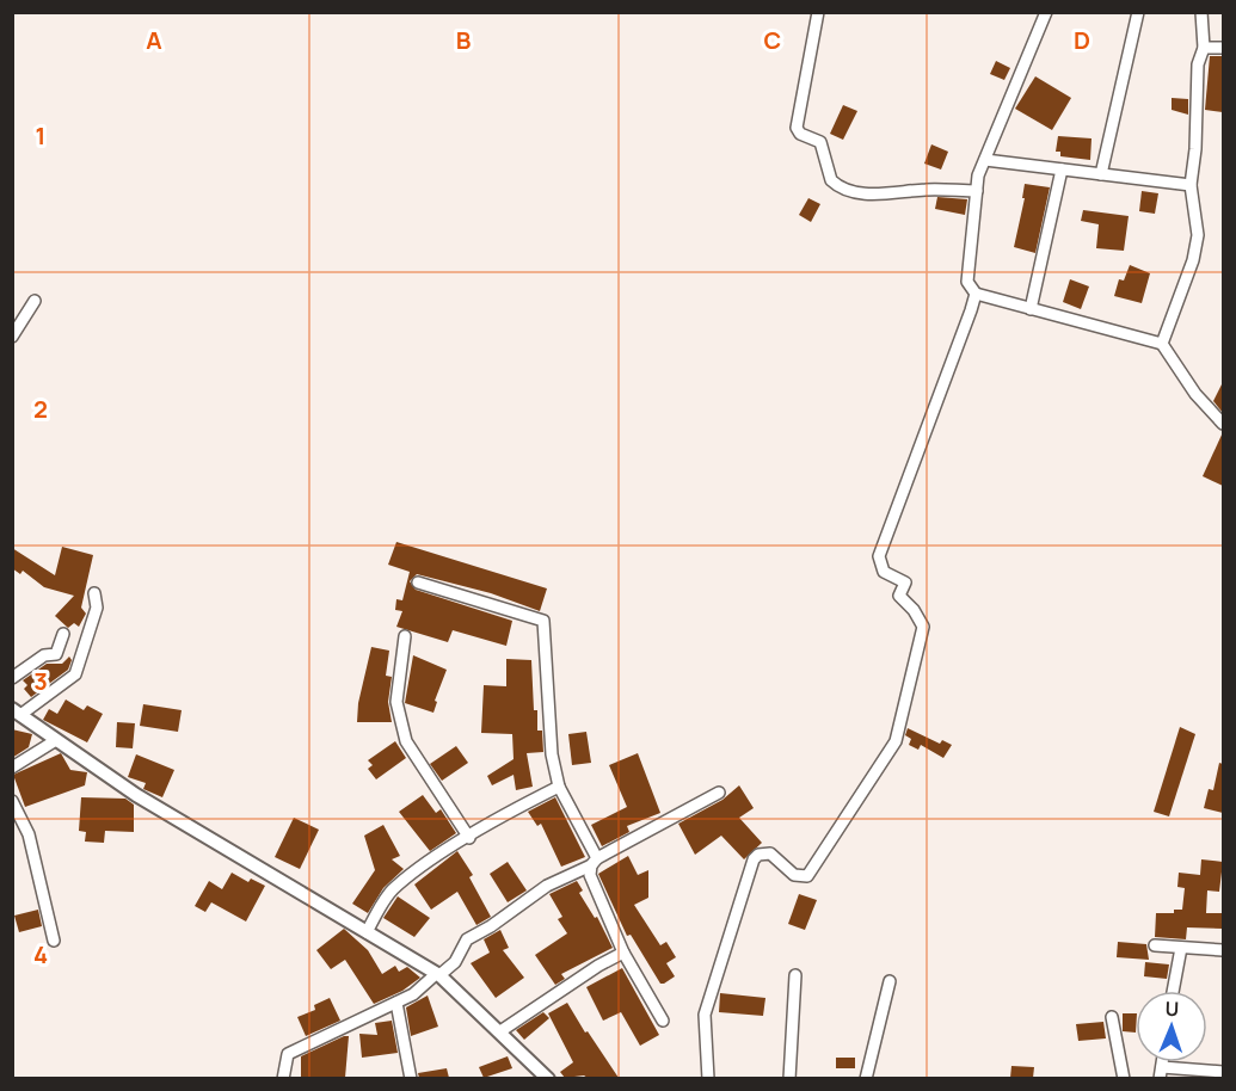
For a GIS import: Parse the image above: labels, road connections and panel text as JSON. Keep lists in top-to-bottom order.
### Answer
{
  "north": "top",
  "grid": {
    "columns": [
      "A",
      "B",
      "C",
      "D"
    ],
    "rows": [
      "1",
      "2",
      "3",
      "4"
    ]
  }
}
